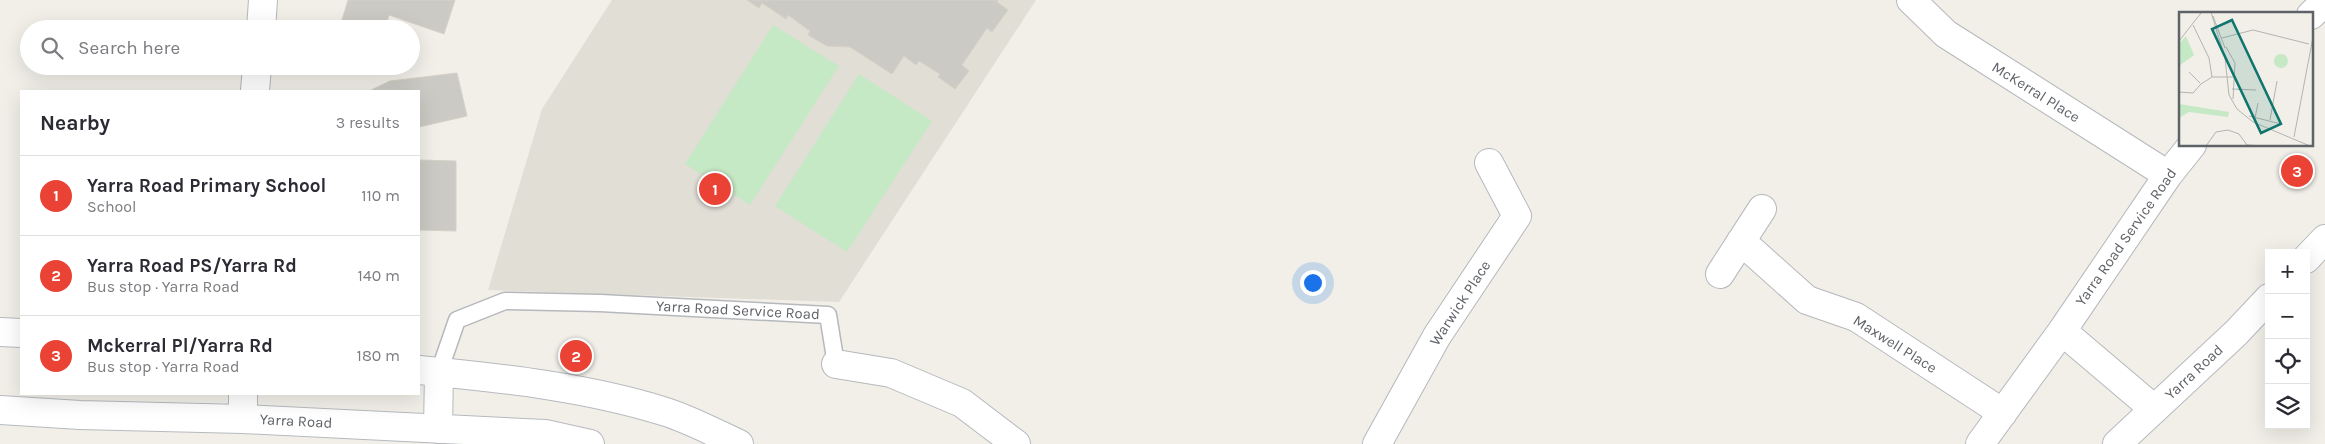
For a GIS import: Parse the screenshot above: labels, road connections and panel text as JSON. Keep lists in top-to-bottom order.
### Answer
{
  "streets": {
    "street": [
      "McKerral Place",
      "Yarra Road Service Road",
      "Warwick Place",
      "Maxwell Place",
      "Yarra Road"
    ]
  },
  "crossings": [
    ["McKerral Place", "Yarra Road Service Road"],
    ["Yarra Road Service Road", "Maxwell Place"]
  ],
  "page": {
    "search": "Search here",
    "heading": ["Nearby", "3 results"],
    "pins": ["3", "1", "2"],
    "list": [
      {
        "mark": "1",
        "name": "Yarra Road Primary School",
        "note": "School",
        "value": "110 m"
      },
      {
        "mark": "2",
        "name": "Yarra Road PS/Yarra Rd",
        "note": "Bus stop · Yarra Road",
        "value": "140 m"
      },
      {
        "mark": "3",
        "name": "Mckerral Pl/Yarra Rd",
        "note": "Bus stop · Yarra Road",
        "value": "180 m"
      }
    ],
    "map_buttons": ["+", "−"]
  }
}
